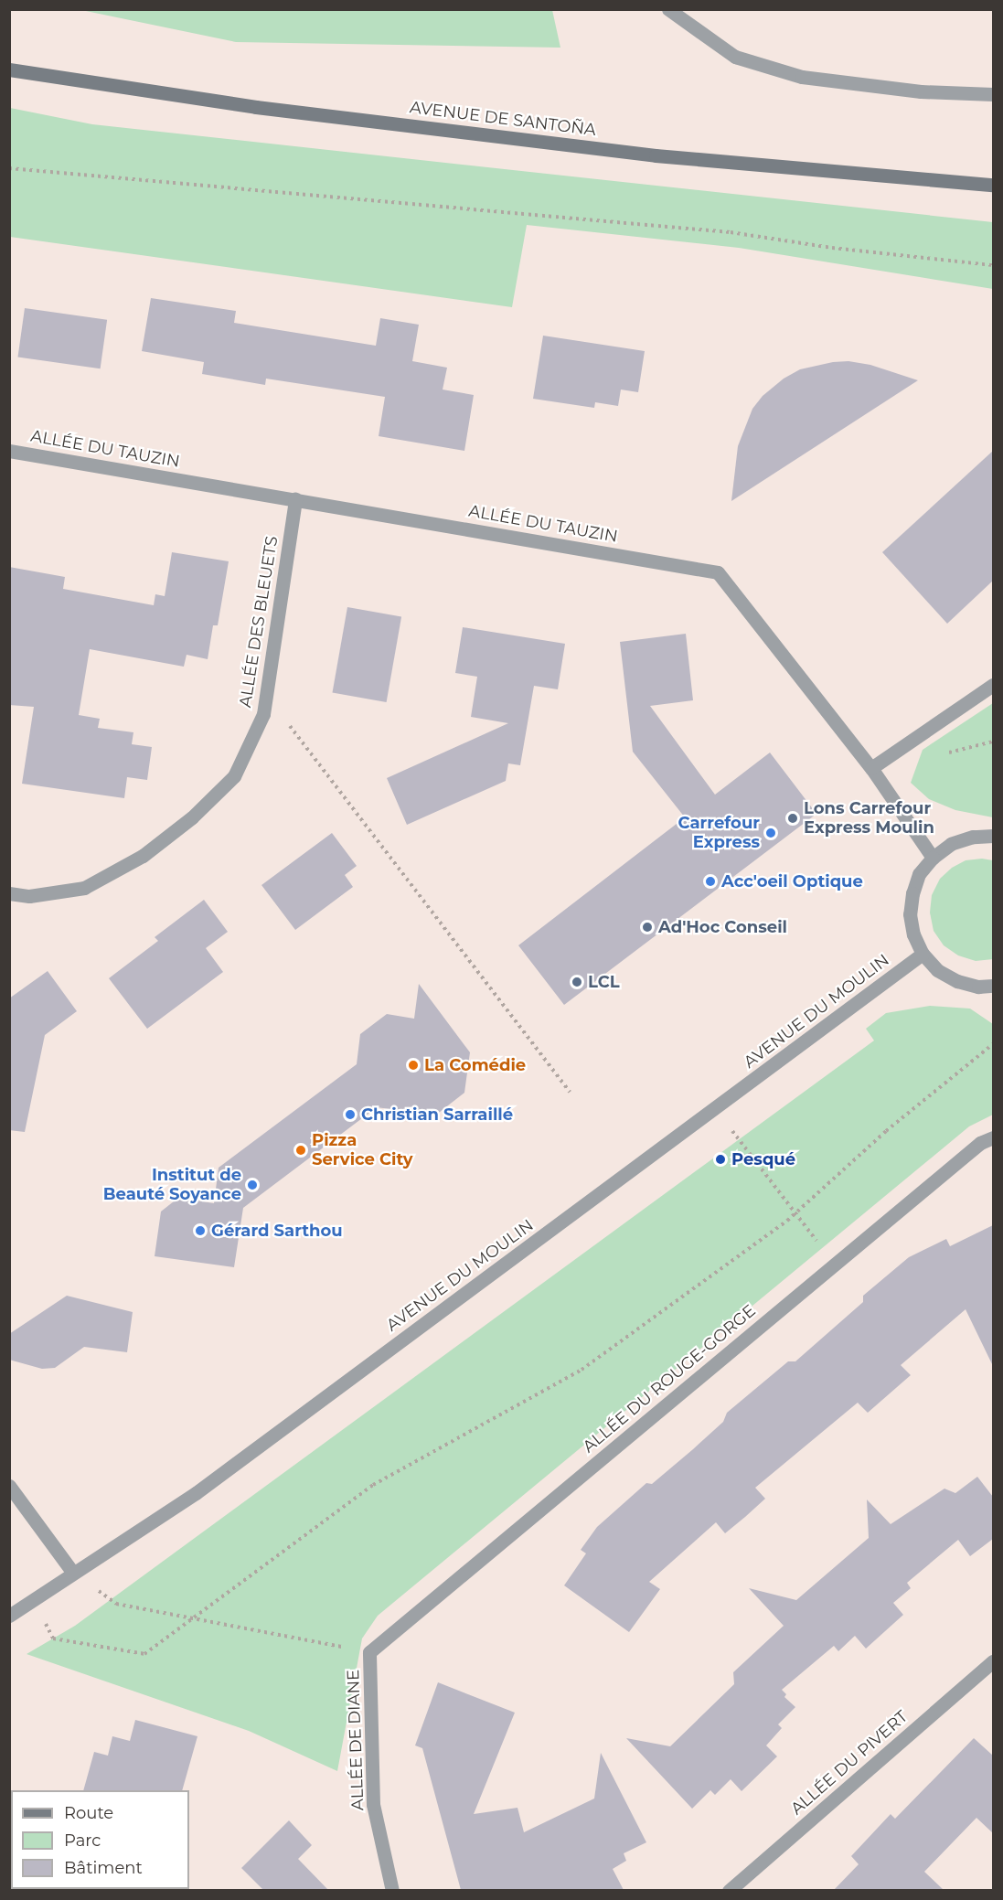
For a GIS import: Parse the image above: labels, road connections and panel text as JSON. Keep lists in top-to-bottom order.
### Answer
{
  "streets": {
    "main road": ["AVENUE DE SANTOÑA"],
    "street": [
      "ALLÉE DU TAUZIN",
      "ALLÉE DES BLEUETS",
      "AVENUE DU MOULIN",
      "ALLÉE DU ROUGE-GORGE",
      "ALLÉE DE DIANE",
      "ALLÉE DU PIVERT"
    ]
  },
  "crossings": [
    ["ALLÉE DU TAUZIN", "ALLÉE DES BLEUETS"],
    ["ALLÉE DU ROUGE-GORGE", "ALLÉE DE DIANE"]
  ],
  "places": [
    "Lons Carrefour Express Moulin",
    "Carrefour Express",
    "Acc'oeil Optique",
    "Ad'Hoc Conseil",
    "LCL",
    "La Comédie",
    "Christian Sarraillé",
    "Pizza Service City",
    "Pesqué",
    "Institut de Beauté Soyance",
    "Gérard Sarthou"
  ],
  "legend": ["Route", "Parc", "Bâtiment"]
}
